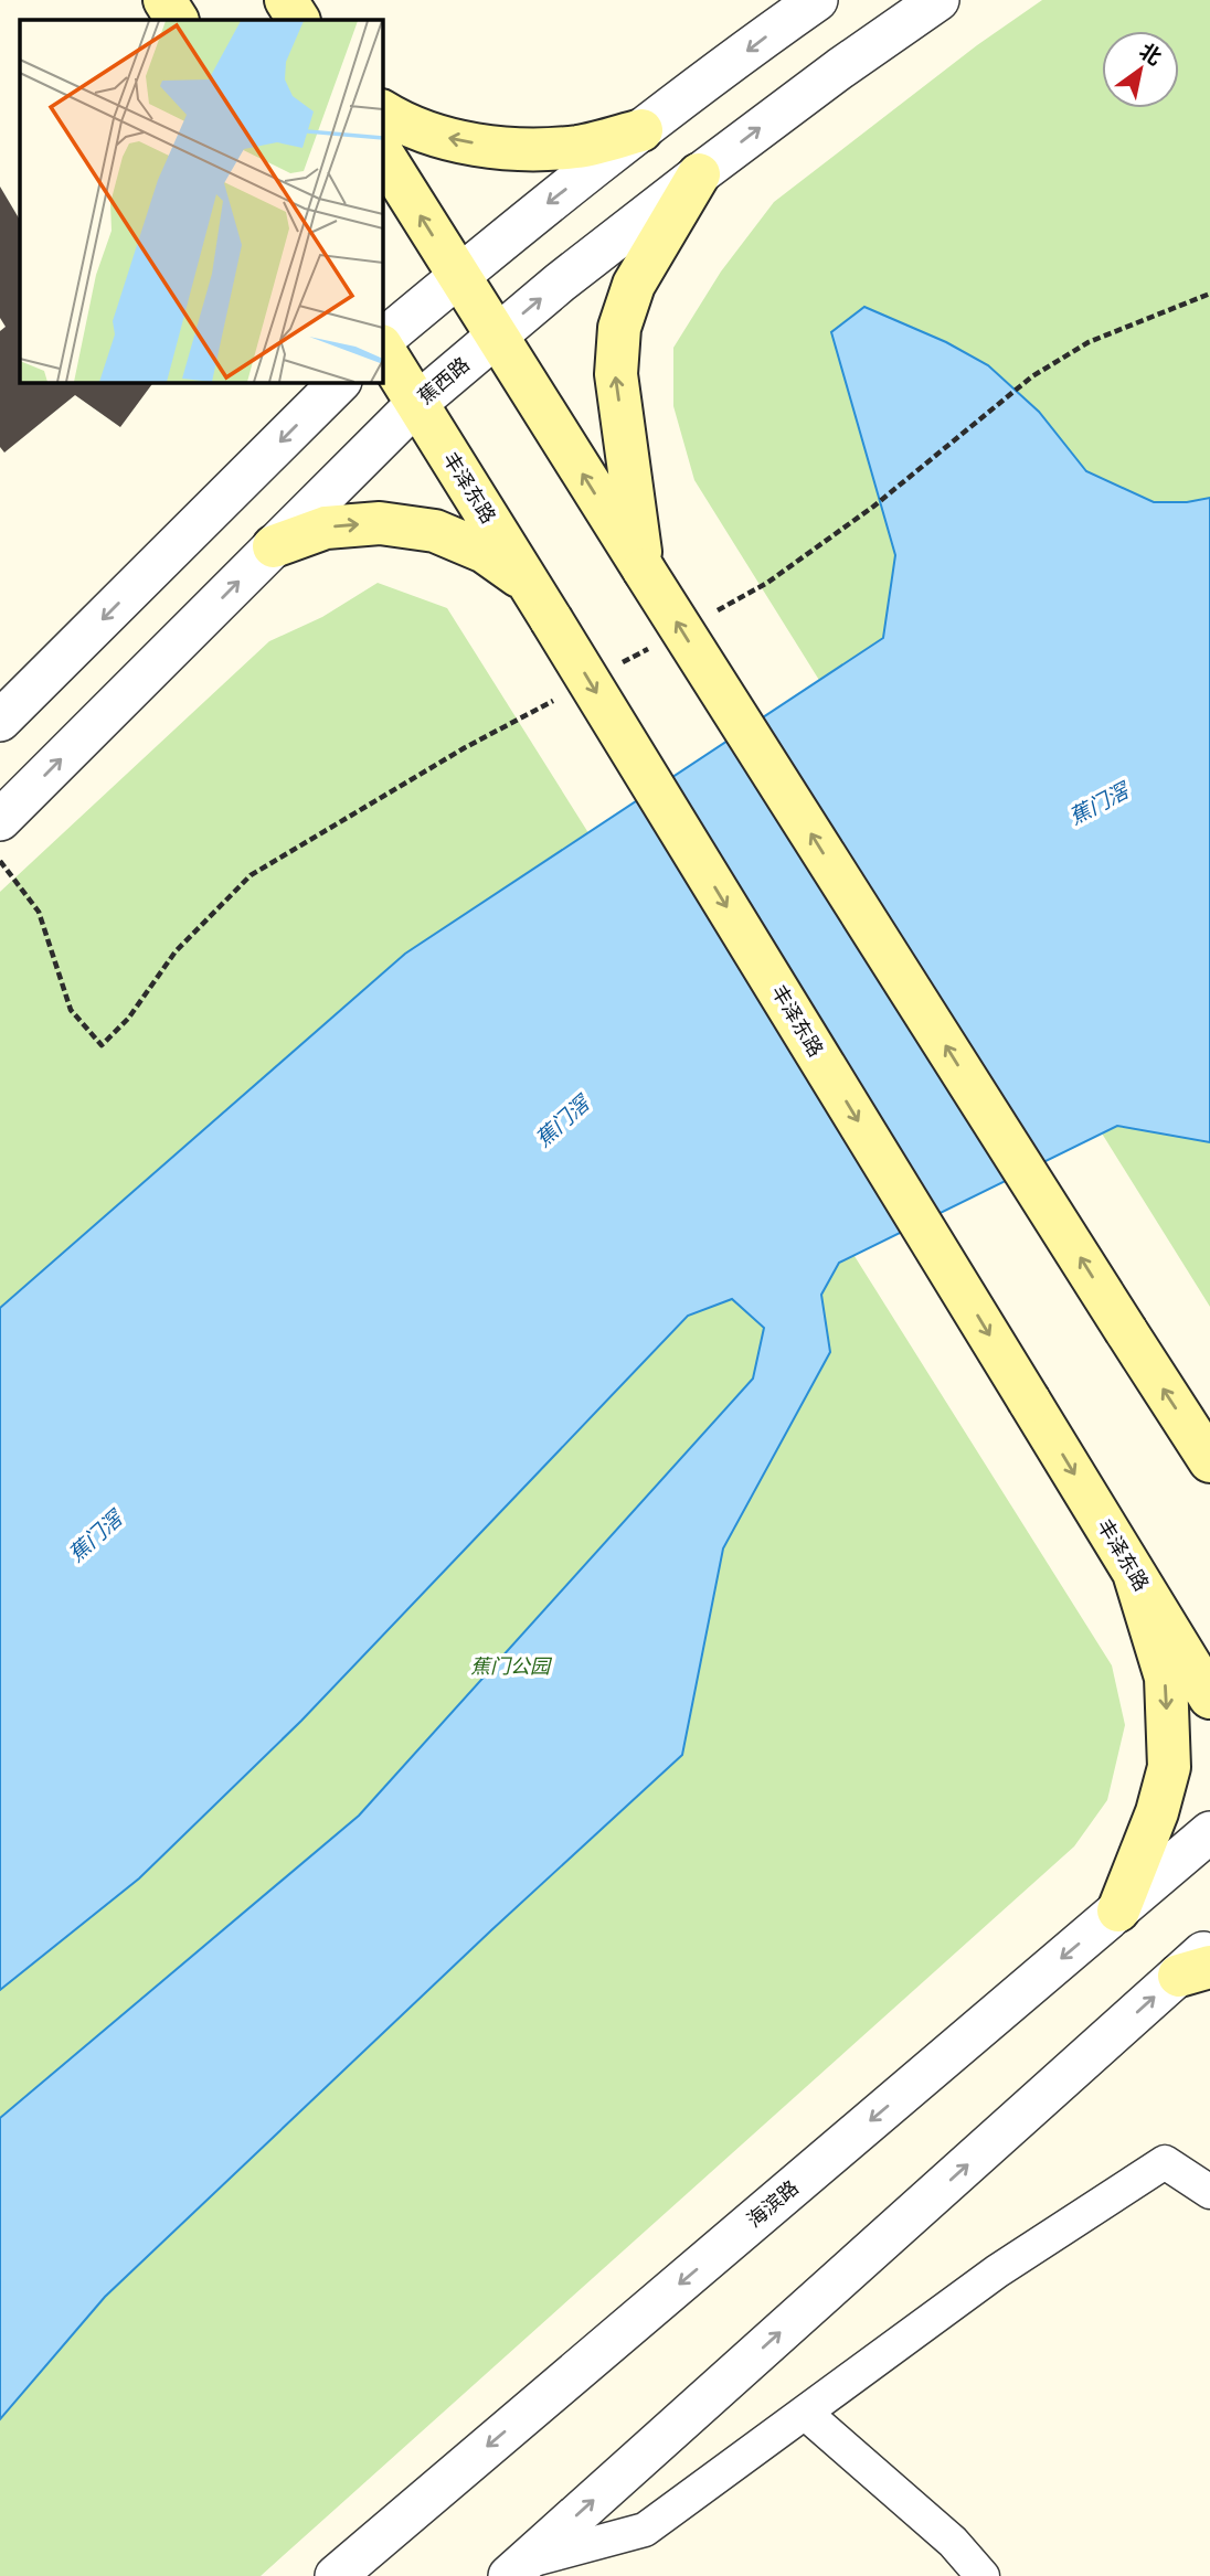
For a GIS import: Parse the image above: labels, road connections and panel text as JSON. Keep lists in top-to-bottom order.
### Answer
{
  "streets": {
    "main road": ["丰泽东路"],
    "street": ["蕉西路", "海滨路"]
  },
  "crossings": [
    ["蕉西路", "丰泽东路"]
  ],
  "water": ["蕉门滘"],
  "parks": ["蕉门公园"],
  "north": "top right"
}
